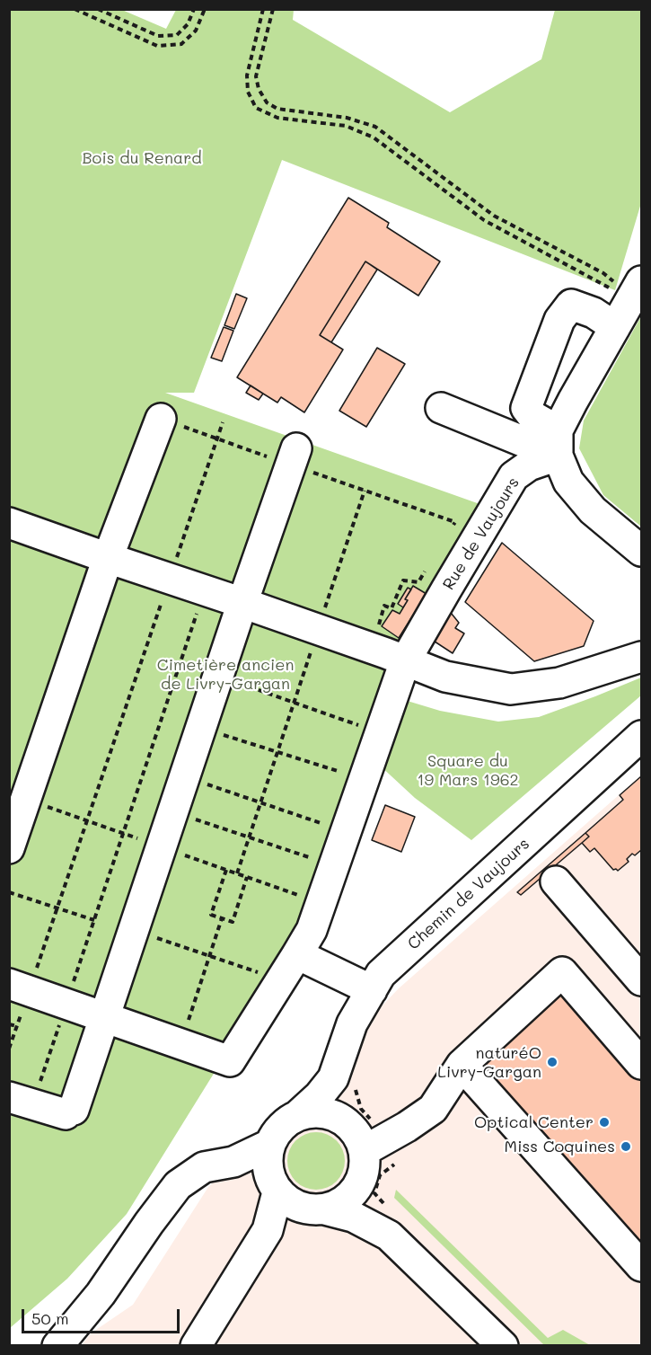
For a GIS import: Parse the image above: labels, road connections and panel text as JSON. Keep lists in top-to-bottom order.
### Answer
{
  "streets": {
    "street": ["Rue de Vaujours", "Chemin de Vaujours"]
  },
  "parks": ["Bois du Renard", "Cimetière ancien de Livry-Gargan", "Square du 19 Mars 1962"],
  "places": ["naturéO Livry-Gargan", "Optical Center", "Miss Coquines"],
  "scale_bar": "50 m"
}
